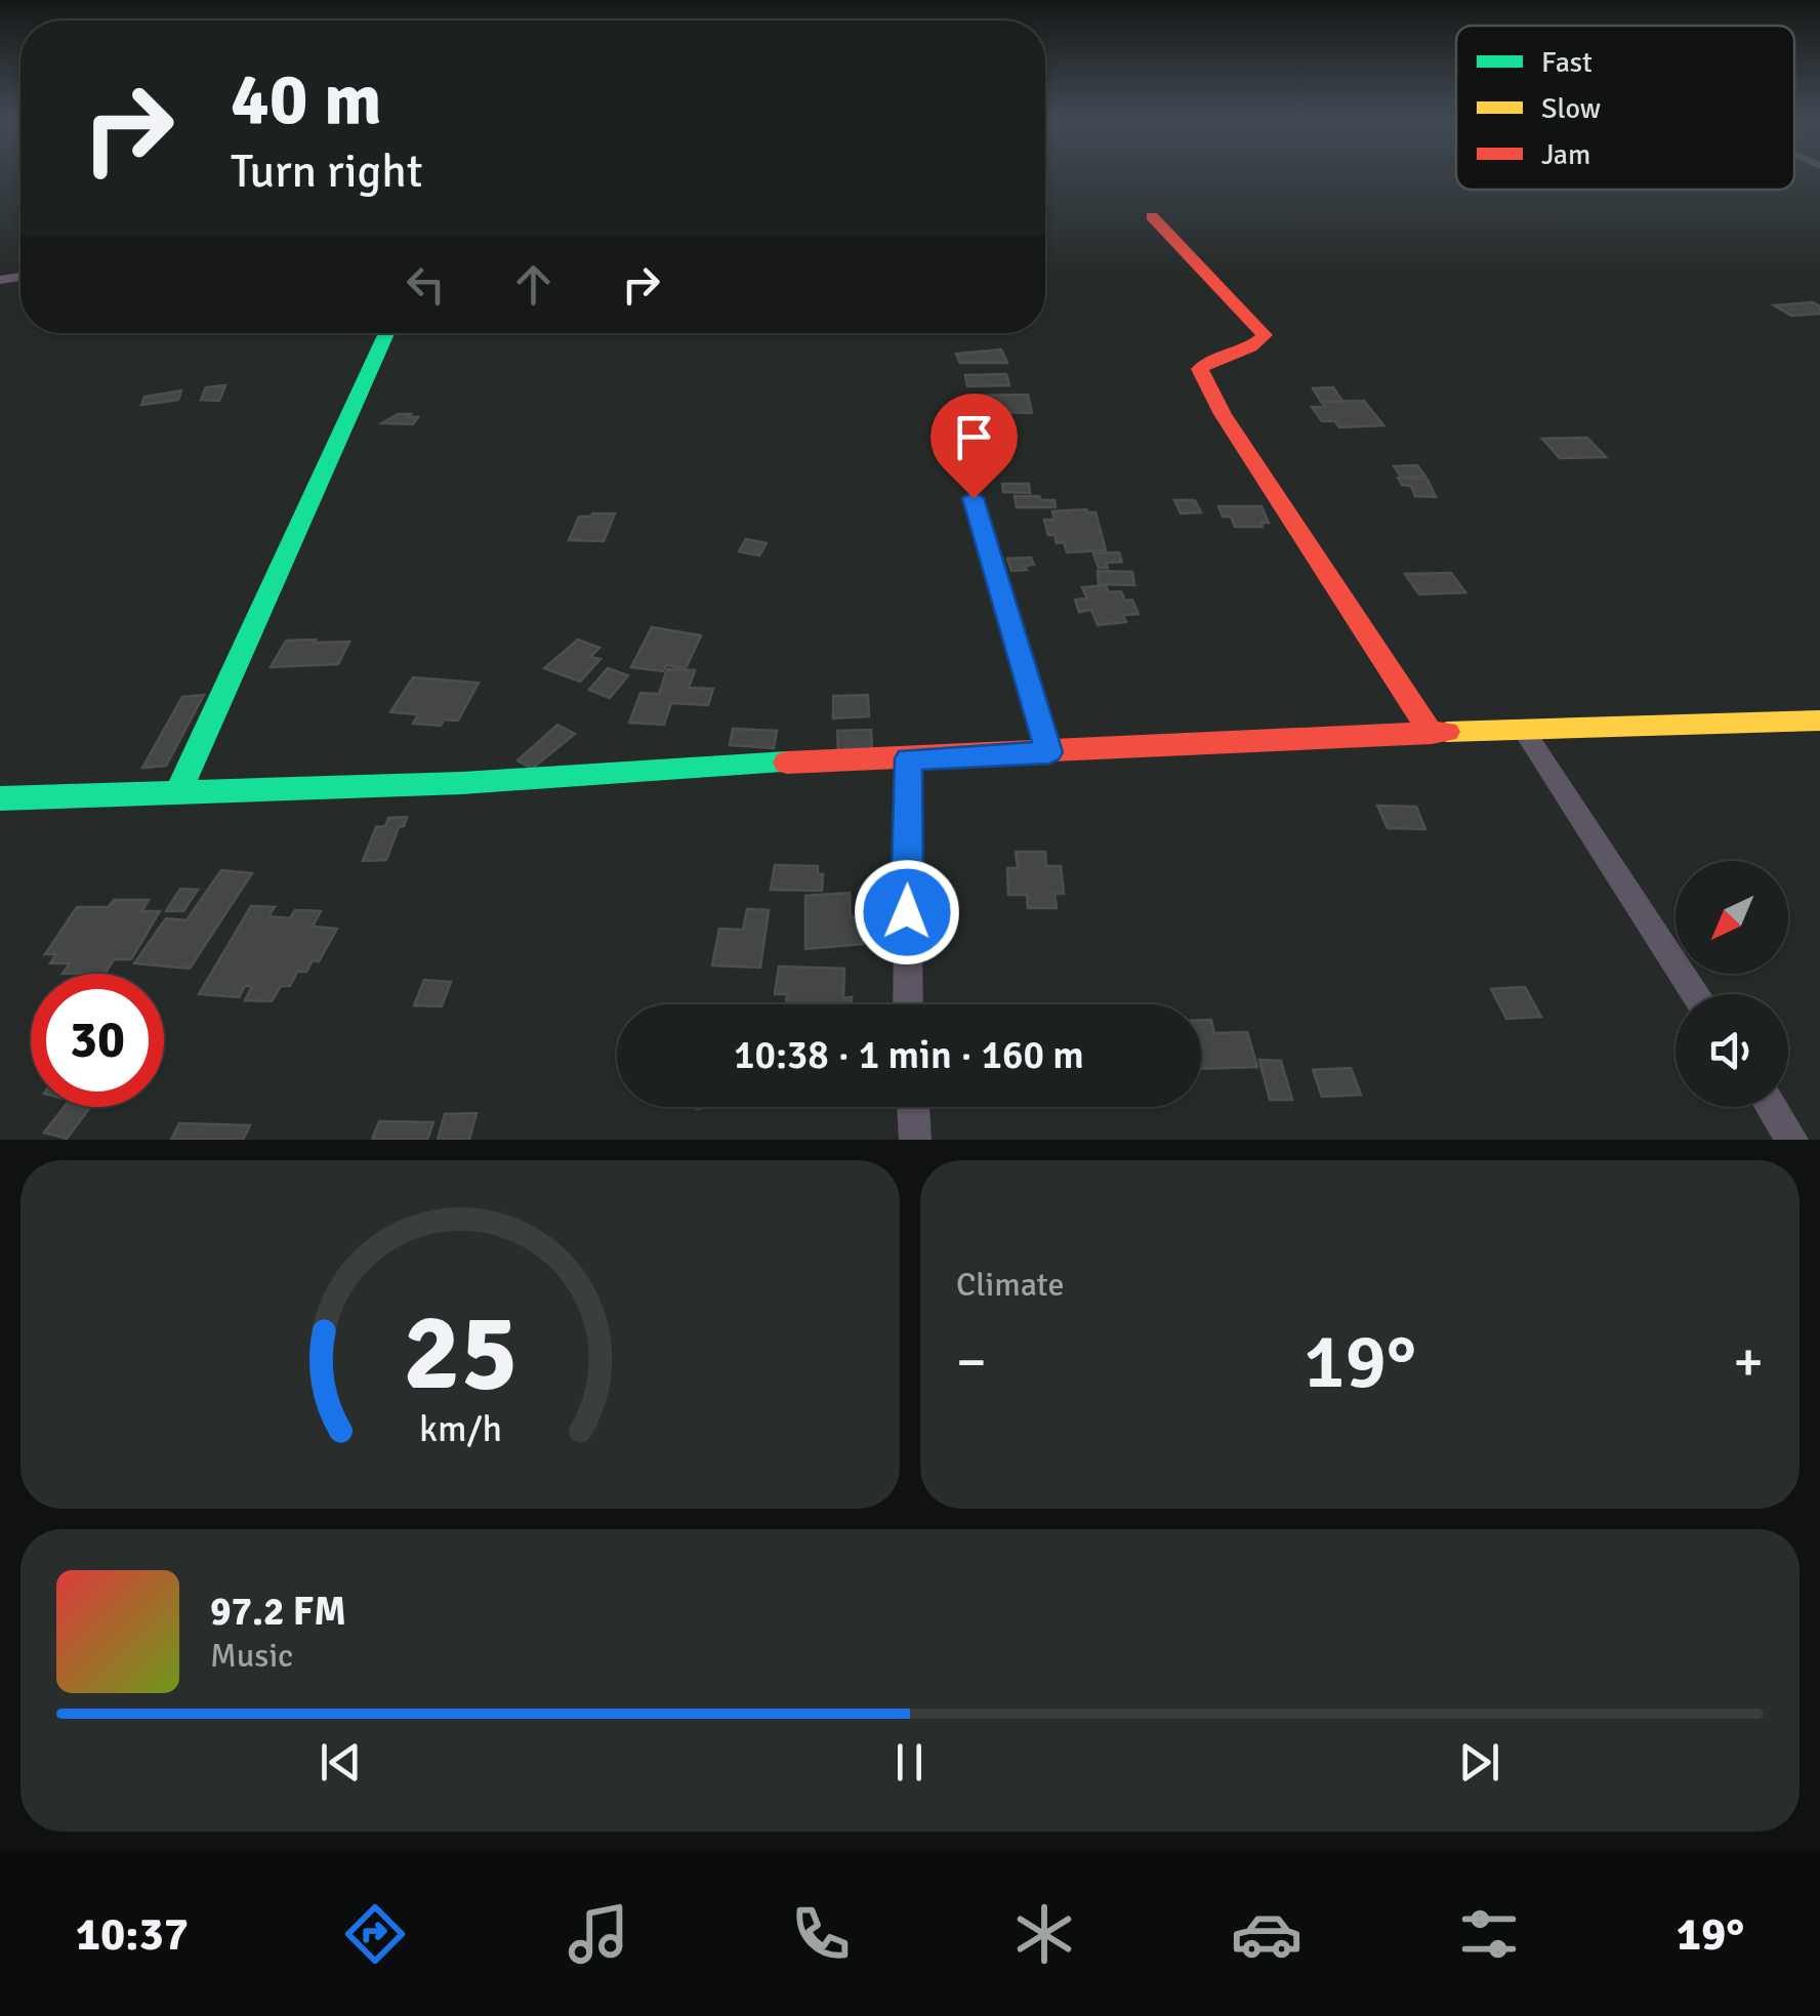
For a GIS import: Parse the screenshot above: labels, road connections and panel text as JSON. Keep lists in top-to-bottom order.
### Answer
{
  "legend": ["Fast", "Slow", "Jam"],
  "north": "bottom left",
  "page": {
    "turn": ["40 m", "Turn right"],
    "limit": "30",
    "trip": "10:38 · 1 min · 160 m",
    "tile": "Climate",
    "heat": ["−", "19°", "+"],
    "song": ["97.2 FM", "Music"],
    "tabs": ["10:37", "19°"],
    "gauge": ["25", "km/h"]
  }
}
